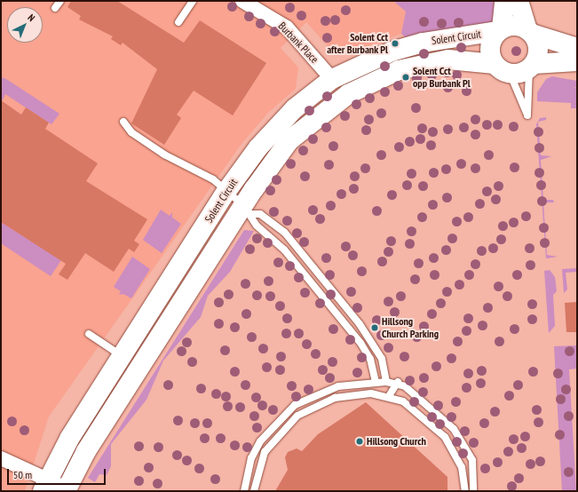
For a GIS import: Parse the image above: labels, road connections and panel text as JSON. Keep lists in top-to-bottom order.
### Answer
{
  "streets": {
    "street": ["Solent Circuit", "Burbank Place"]
  },
  "crossings": [
    ["Solent Circuit", "Burbank Place"]
  ],
  "places": [
    "Solent Cct after Burbank Pl",
    "Solent Cct opp Burbank Pl",
    "Hillsong Church Parking",
    "Hillsong Church"
  ],
  "scale_bar": "50 m",
  "north": "top right"
}
